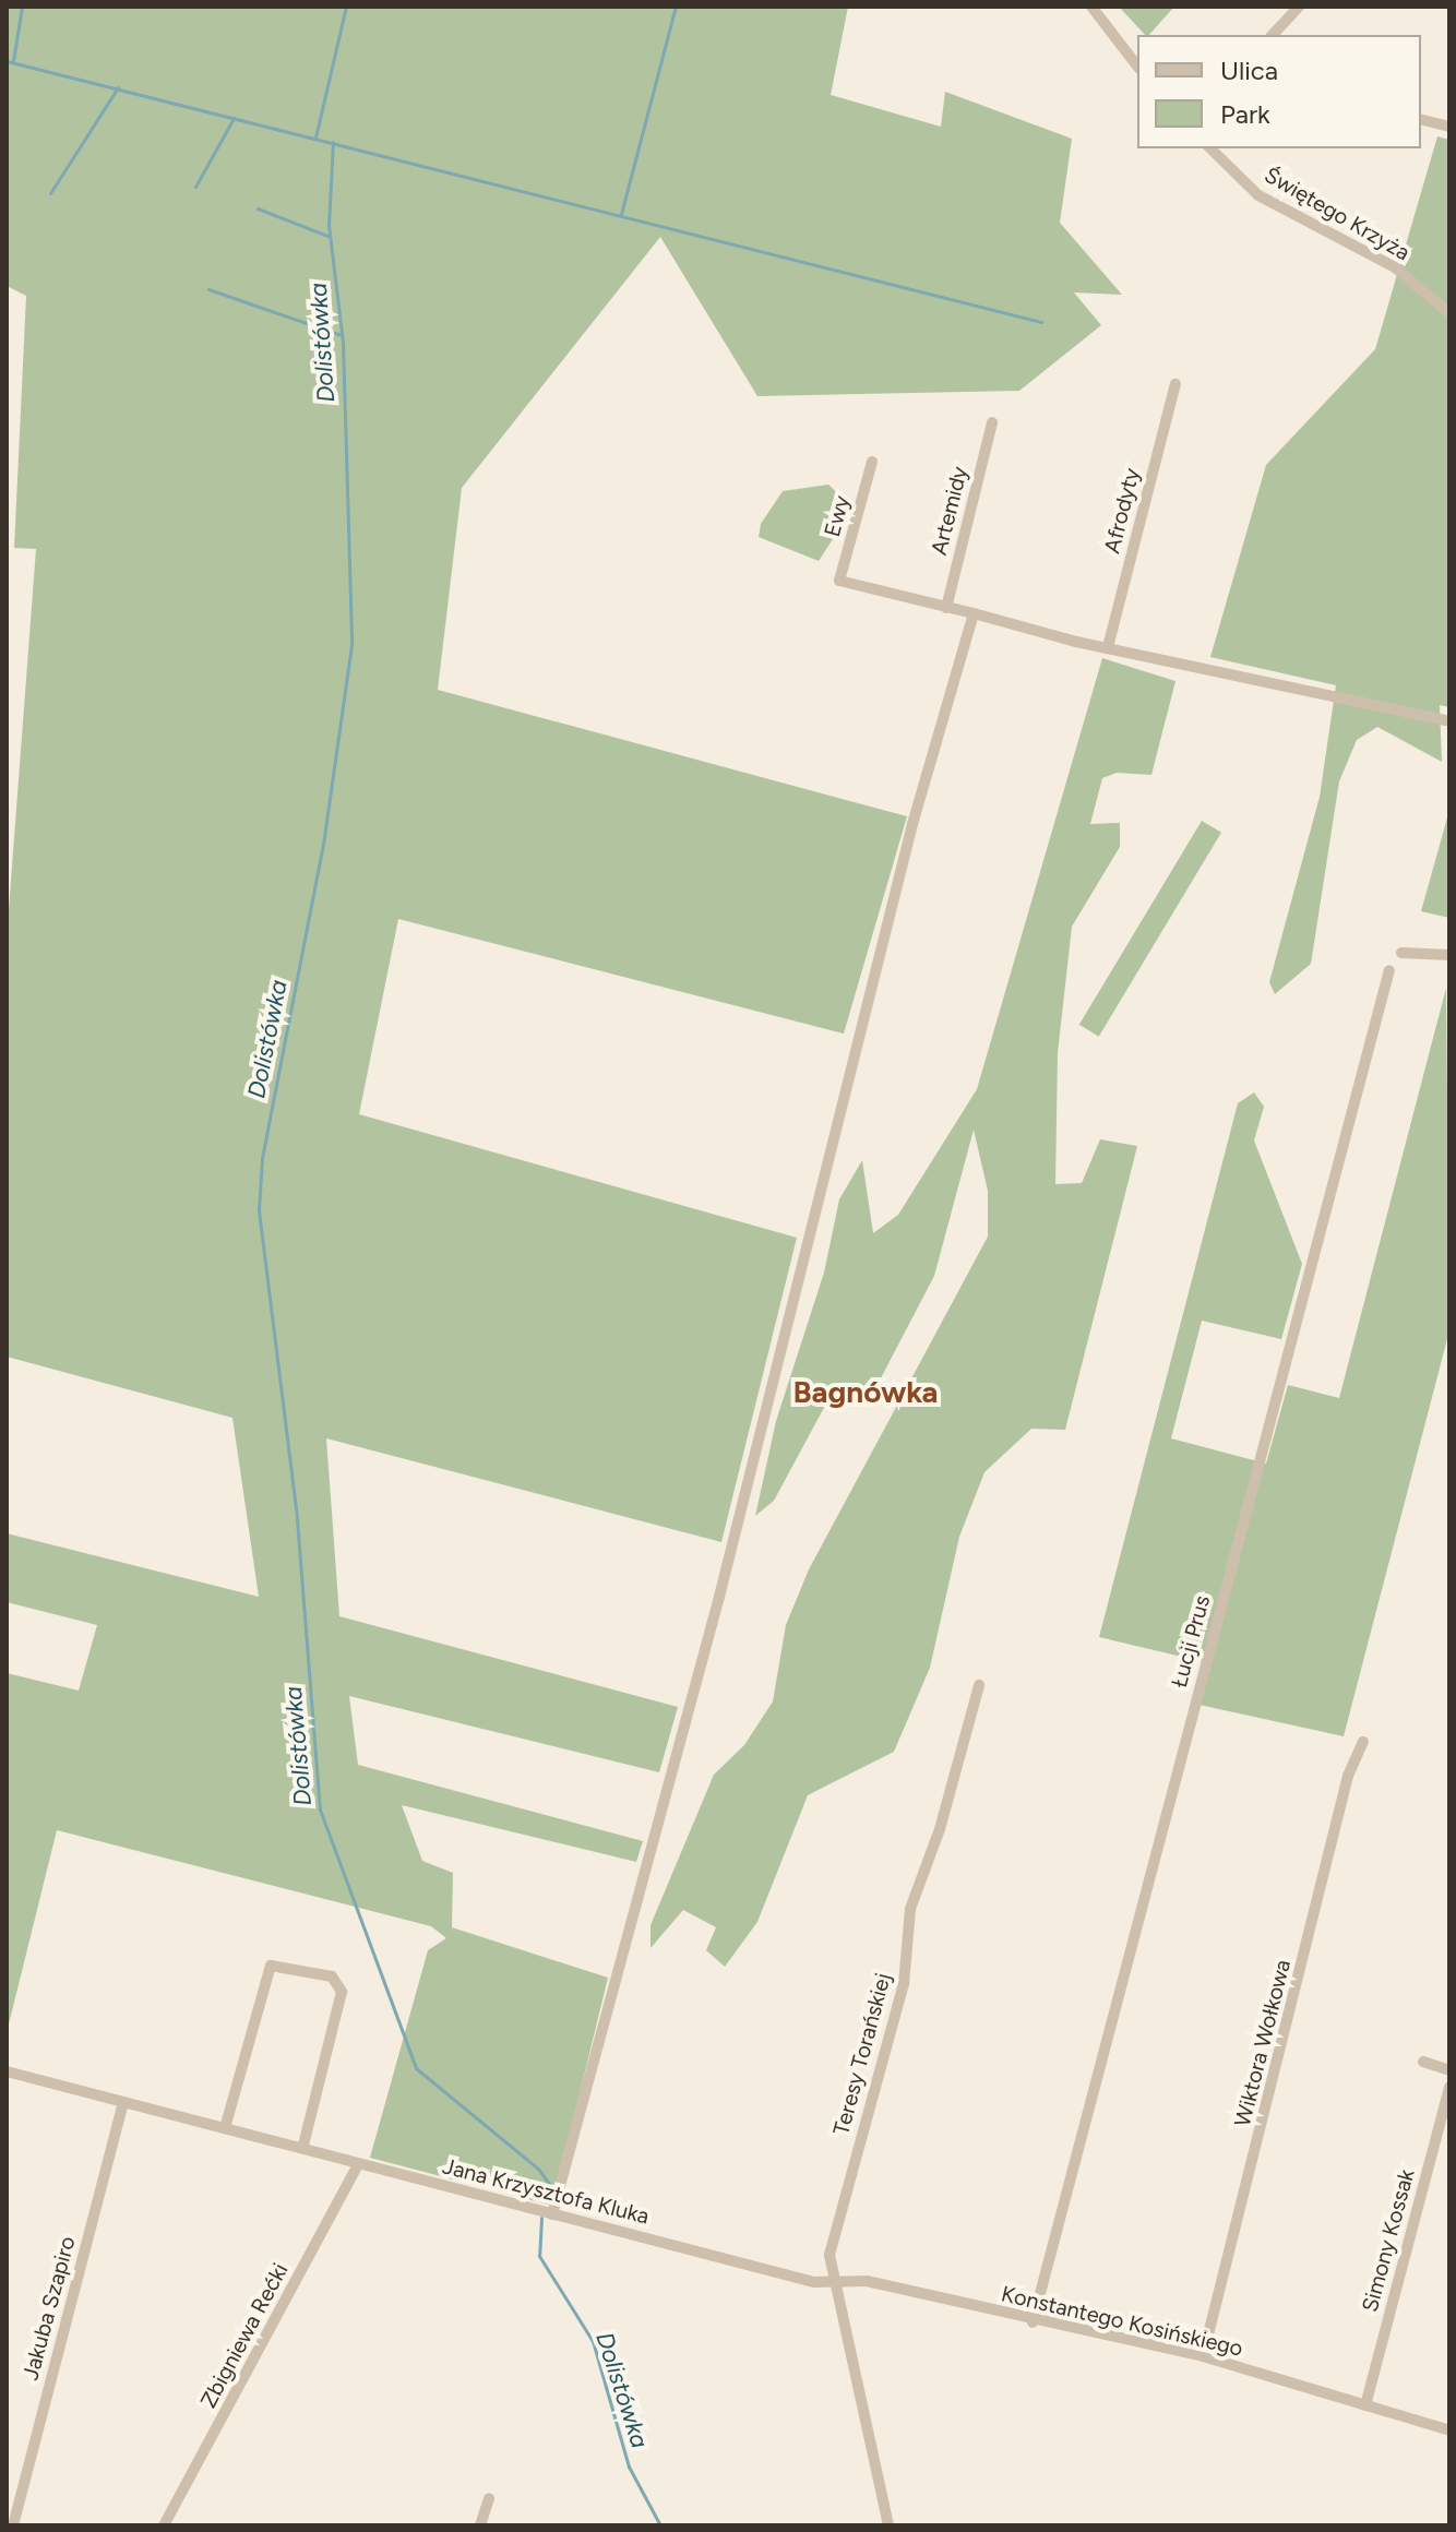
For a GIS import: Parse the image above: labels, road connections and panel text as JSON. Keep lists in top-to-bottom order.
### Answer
{
  "streets": {
    "street": [
      "Świętego Krzyża",
      "Artemidy",
      "Afrodyty",
      "Ewy",
      "Łucji Prus",
      "Wiktora Wołkowa",
      "Teresy Torańskiej",
      "Jana Krzysztofa Kluka",
      "Simony Kossak",
      "Jakuba Szapiro",
      "Konstantego Kosińskiego",
      "Zbigniewa Rećki"
    ]
  },
  "crossings": [
    ["Artemidy", "Ewy"],
    ["Łucji Prus", "Konstantego Kosińskiego"],
    ["Wiktora Wołkowa", "Konstantego Kosińskiego"],
    ["Teresy Torańskiej", "Jana Krzysztofa Kluka"],
    ["Teresy Torańskiej", "Konstantego Kosińskiego"],
    ["Jana Krzysztofa Kluka", "Jakuba Szapiro"],
    ["Jana Krzysztofa Kluka", "Konstantego Kosińskiego"],
    ["Jana Krzysztofa Kluka", "Zbigniewa Rećki"],
    ["Simony Kossak", "Konstantego Kosińskiego"]
  ],
  "districts": ["Bagnówka"],
  "water": ["Dolistówka"],
  "legend": ["Ulica", "Park"]
}
